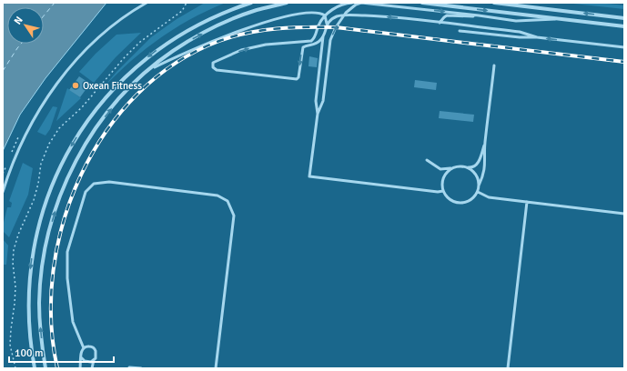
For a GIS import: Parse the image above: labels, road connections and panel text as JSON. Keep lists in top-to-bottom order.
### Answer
{
  "places": ["Oxean Fitness"],
  "scale_bar": "100 m",
  "north": "top left"
}
